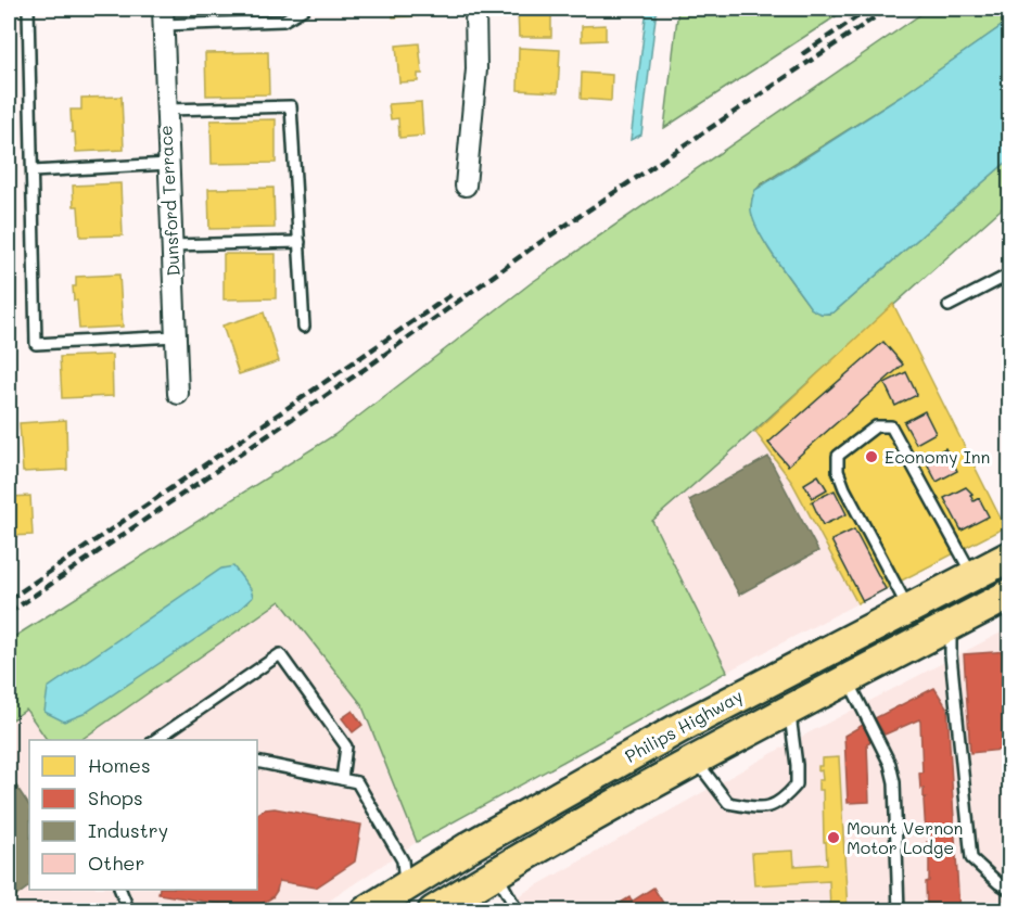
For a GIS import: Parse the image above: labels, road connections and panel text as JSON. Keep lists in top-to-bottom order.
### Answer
{
  "streets": {
    "main road": ["Philips Highway"],
    "street": ["Dunsford Terrace"]
  },
  "places": ["Economy Inn", "Mount Vernon Motor Lodge"],
  "legend": [
    "Homes",
    "Shops",
    "Industry",
    "Other"
  ]
}
